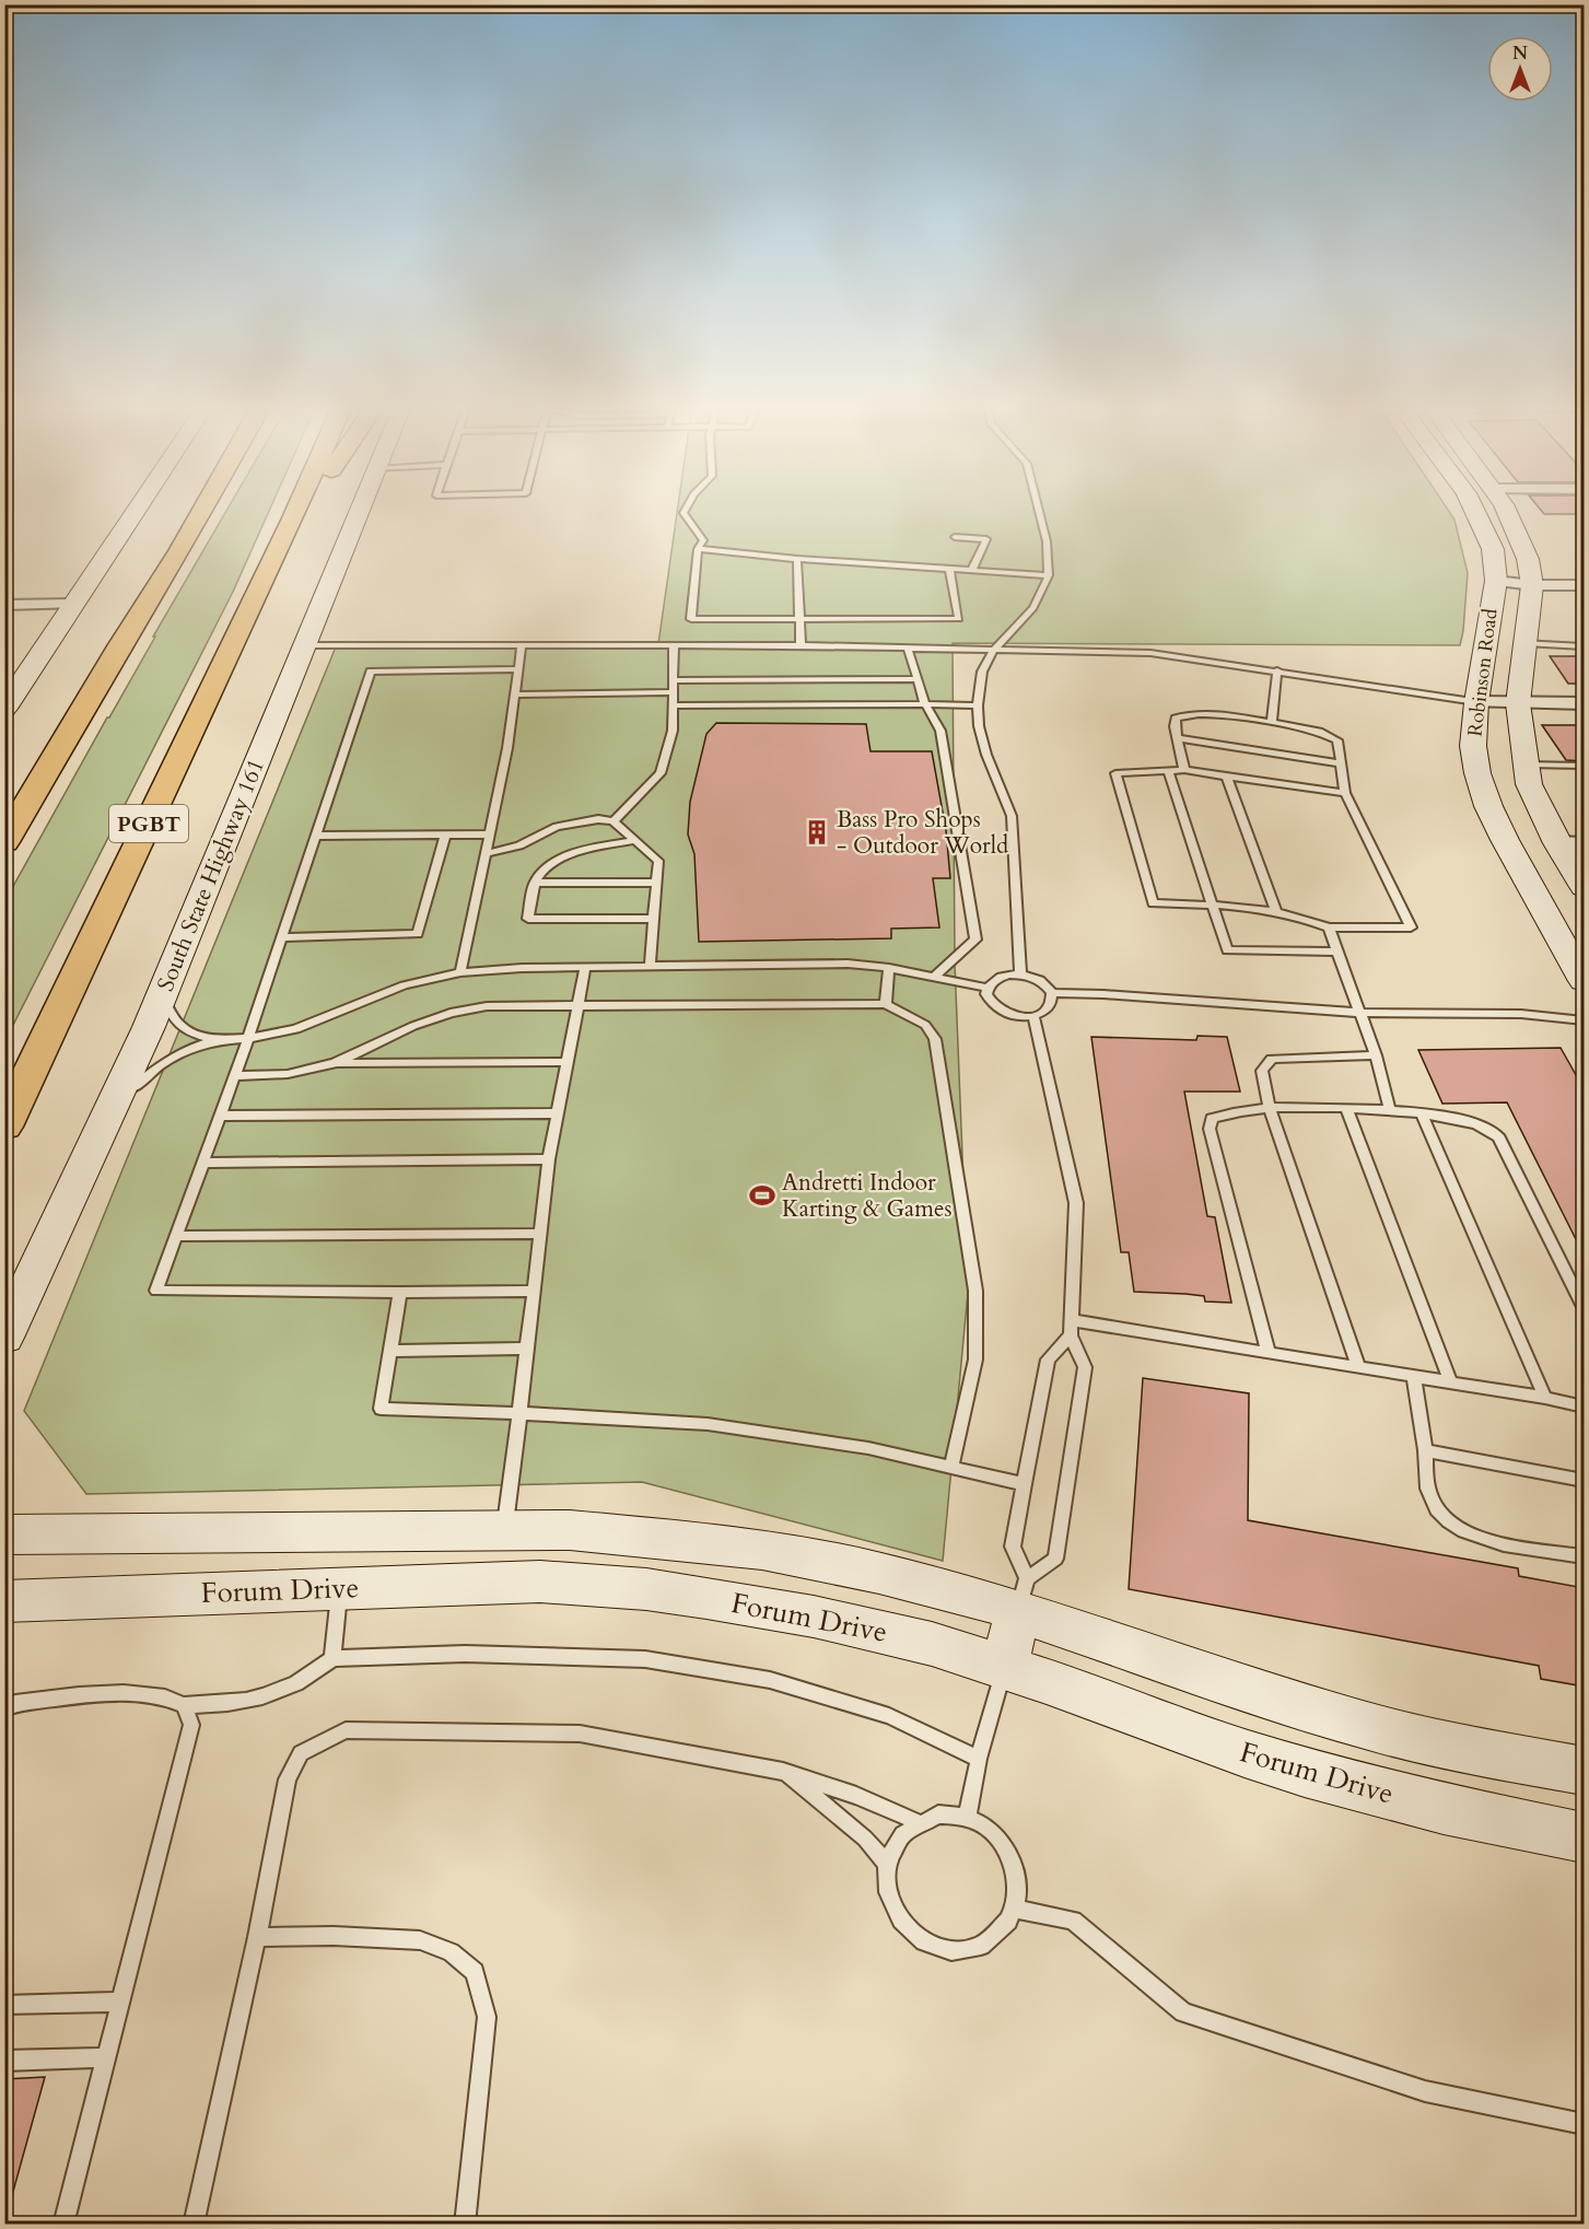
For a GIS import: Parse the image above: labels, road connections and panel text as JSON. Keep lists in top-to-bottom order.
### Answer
{
  "streets": {
    "highway": ["PGBT"],
    "street": ["Robinson Road", "South State Highway 161", "Forum Drive"]
  },
  "places": {
    "building": ["Bass Pro Shops - Outdoor World"],
    "sports": ["Andretti Indoor Karting & Games"]
  },
  "north": "top"
}
